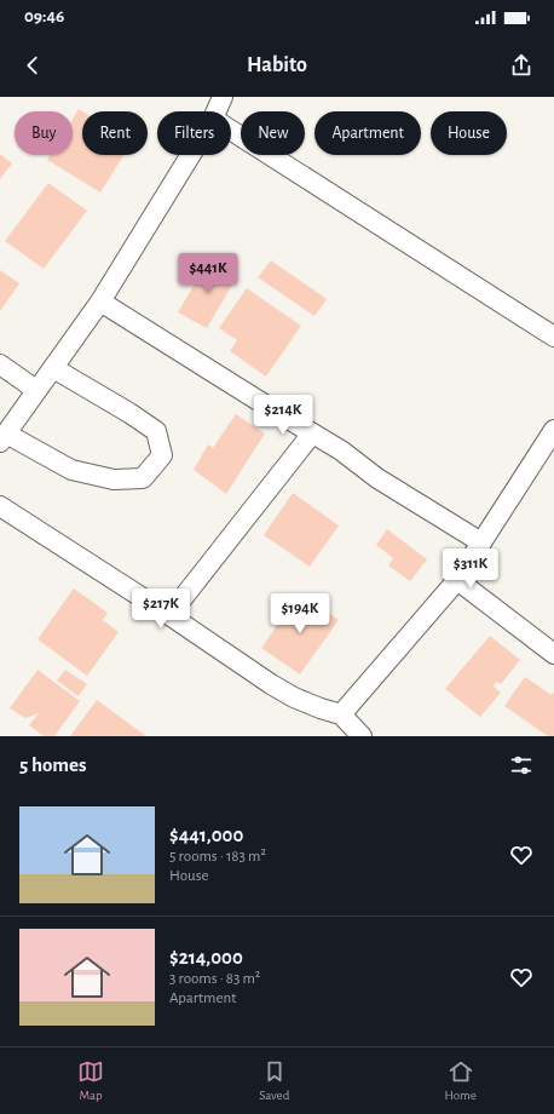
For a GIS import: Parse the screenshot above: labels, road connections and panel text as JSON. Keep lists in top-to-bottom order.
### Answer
{
  "page": {
    "status": "09:46",
    "header": "Habito",
    "chip": [
      "Buy",
      "Rent",
      "Filters",
      "New",
      "Apartment",
      "House"
    ],
    "price": [
      "$441K",
      "$214K",
      "$311K",
      "$217K",
      "$194K"
    ],
    "heading": "5 homes",
    "list": [
      {
        "name": "$441,000",
        "note": "5 rooms · 183 m² · House"
      },
      {
        "name": "$214,000",
        "note": "3 rooms · 83 m² · Apartment"
      }
    ],
    "tabs": ["Map", "Saved", "Home"]
  }
}
